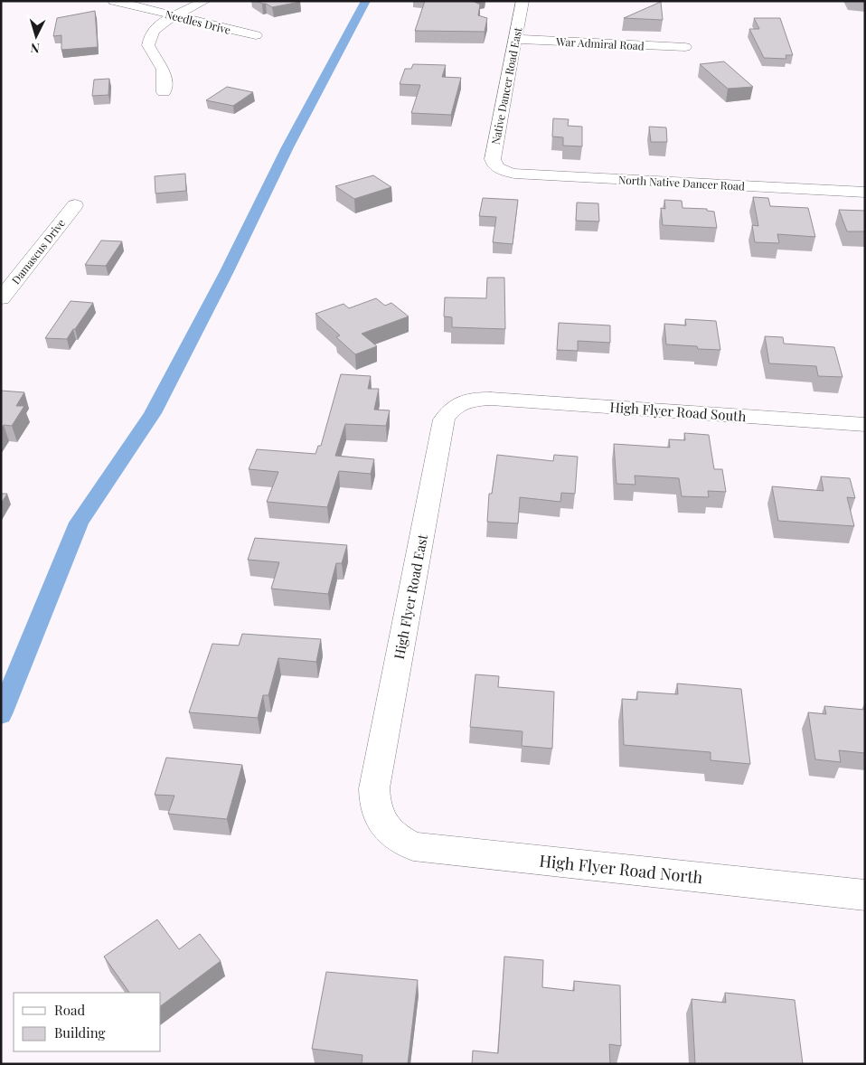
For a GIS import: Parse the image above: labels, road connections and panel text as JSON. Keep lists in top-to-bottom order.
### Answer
{
  "streets": {
    "street": [
      "Needles Drive",
      "War Admiral Road",
      "Native Dancer Road East",
      "North Native Dancer Road",
      "Damascus Drive",
      "High Flyer Road South",
      "High Flyer Road East",
      "High Flyer Road North"
    ]
  },
  "crossings": [
    ["War Admiral Road", "Native Dancer Road East"],
    ["Native Dancer Road East", "North Native Dancer Road"],
    ["High Flyer Road South", "High Flyer Road East"],
    ["High Flyer Road East", "High Flyer Road North"]
  ],
  "legend": ["Road", "Building"],
  "north": "bottom"
}
